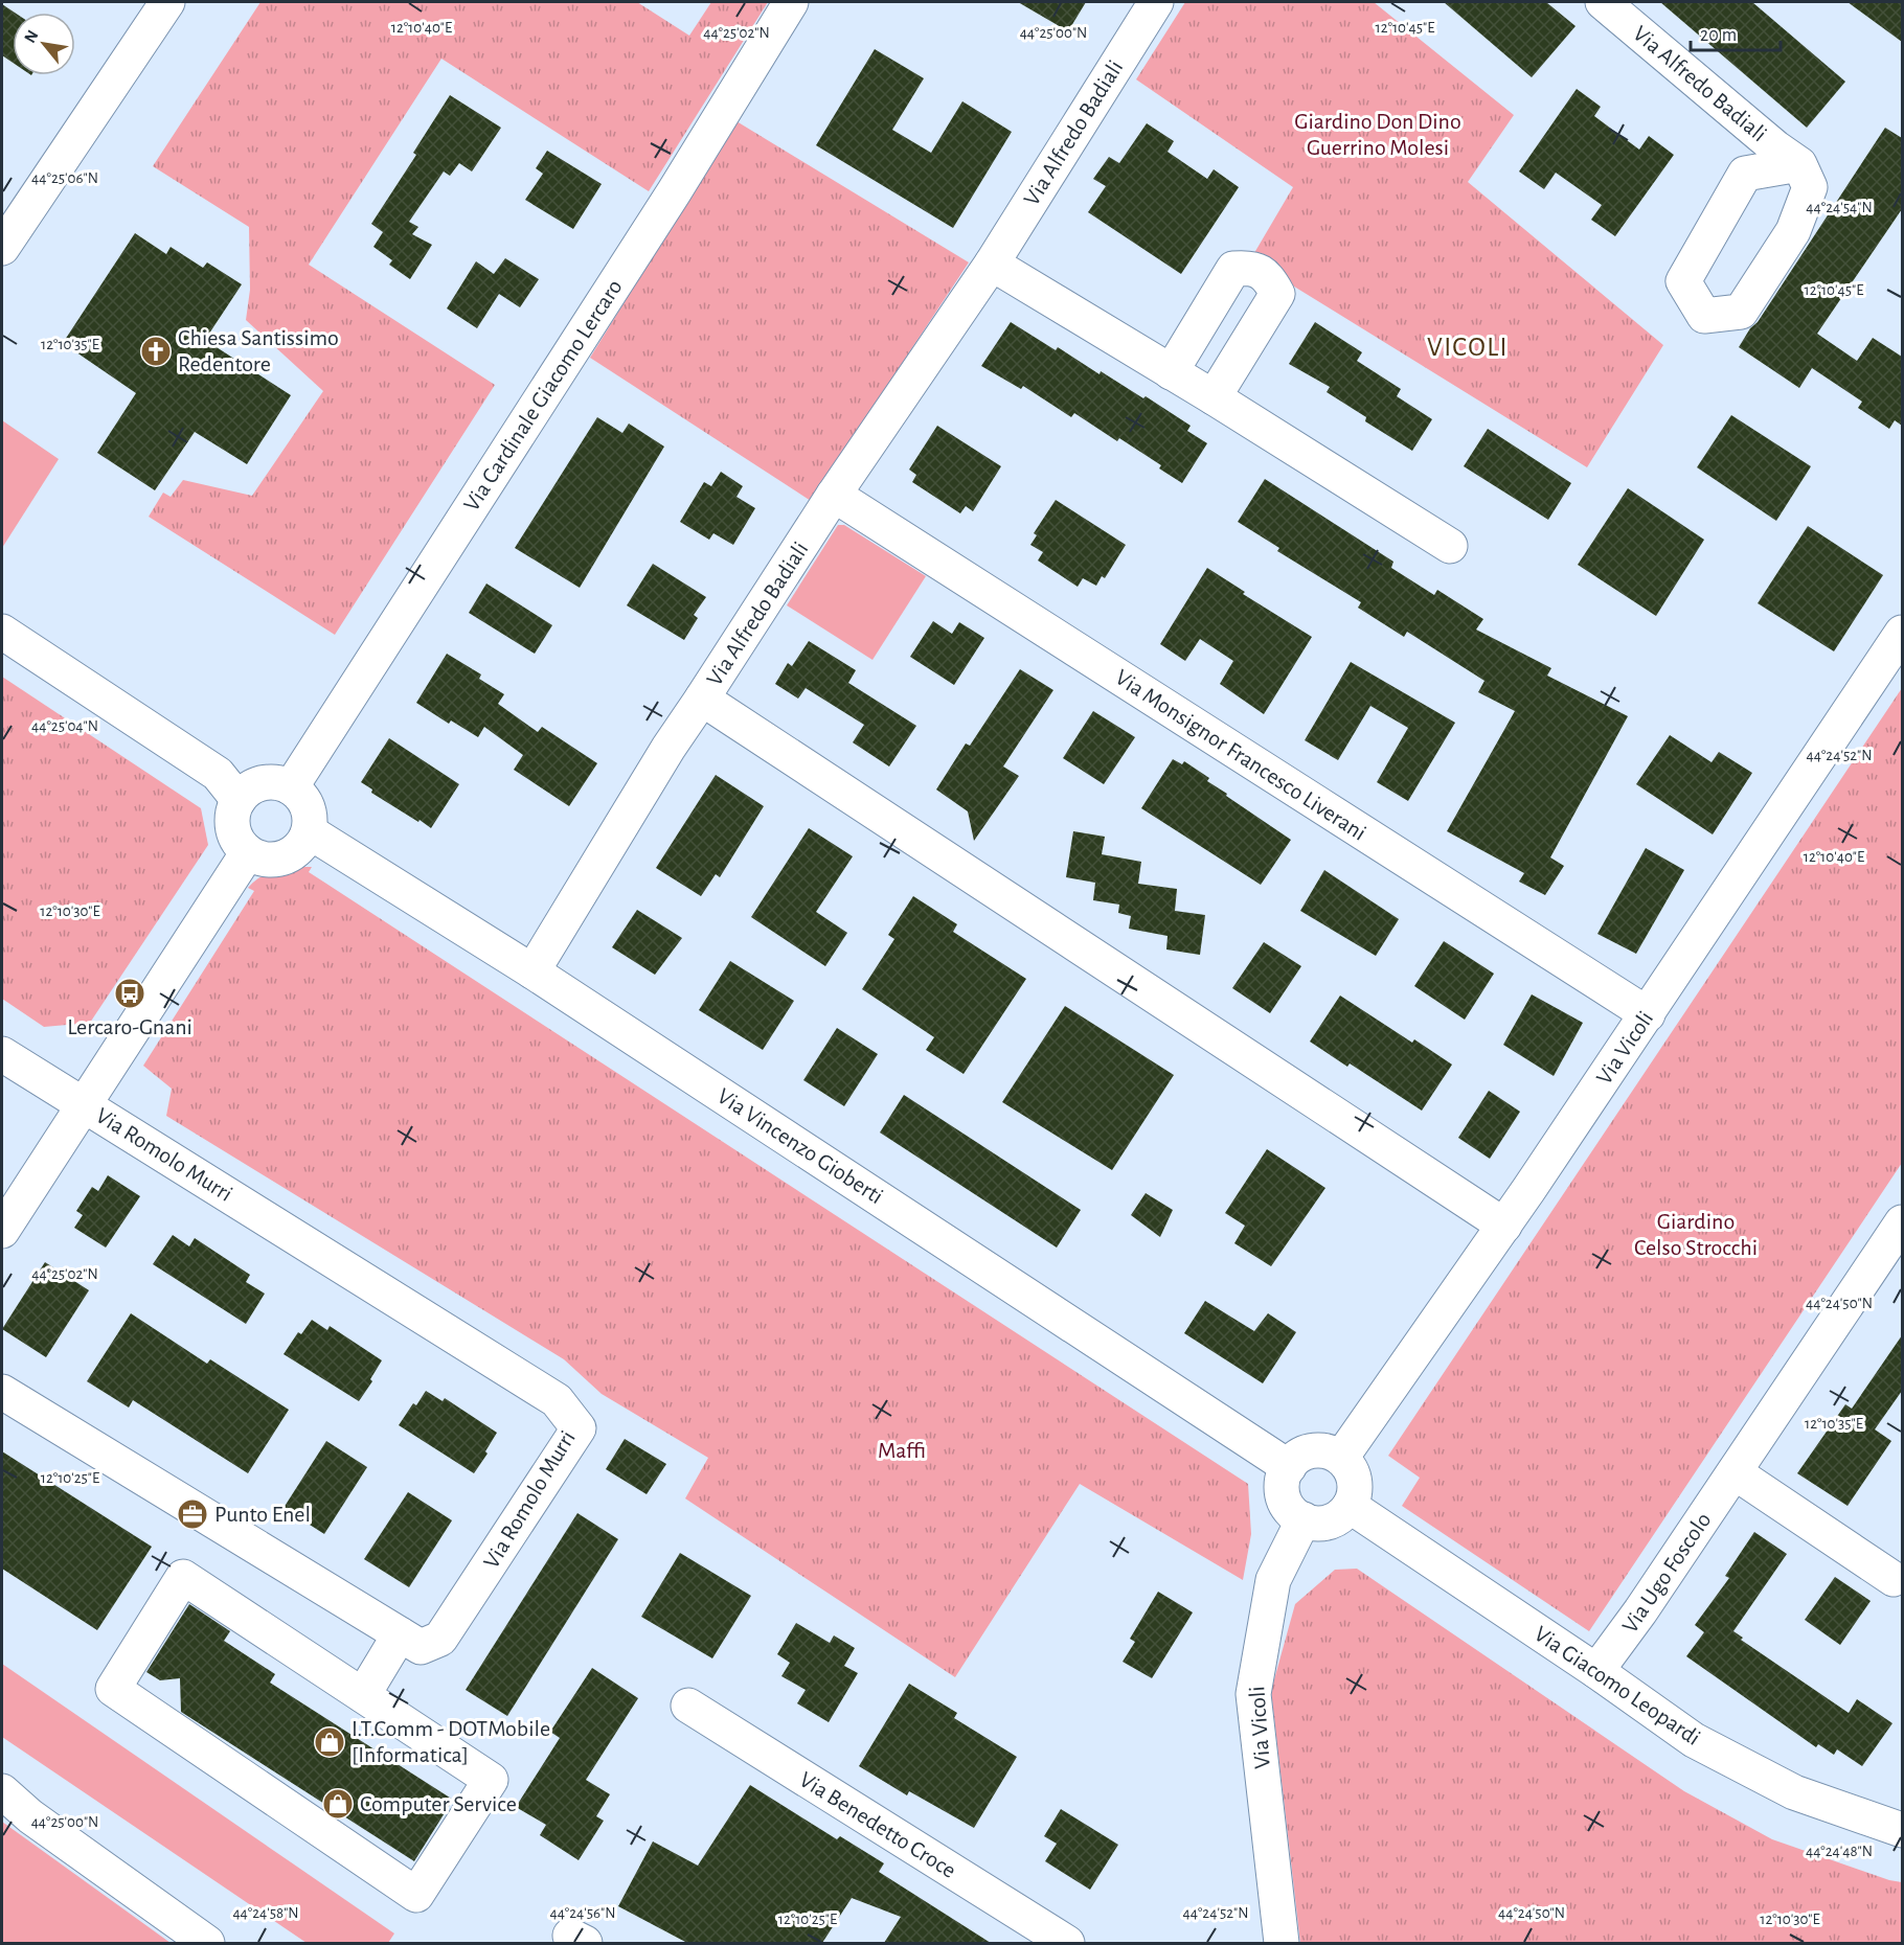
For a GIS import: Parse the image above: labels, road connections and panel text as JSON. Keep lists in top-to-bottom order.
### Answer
{
  "streets": {
    "street": [
      "Via Alfredo Badiali",
      "Via Cardinale Giacomo Lercaro",
      "Via Monsignor Francesco Liverani",
      "Via Vicoli",
      "Via Vincenzo Gioberti",
      "Via Romolo Murri",
      "Via Ugo Foscolo",
      "Via Giacomo Leopardi",
      "Via Benedetto Croce"
    ]
  },
  "crossings": [
    ["Via Alfredo Badiali", "Via Monsignor Francesco Liverani"],
    ["Via Alfredo Badiali", "Via Vincenzo Gioberti"],
    ["Via Cardinale Giacomo Lercaro", "Via Vincenzo Gioberti"],
    ["Via Monsignor Francesco Liverani", "Via Vicoli"],
    ["Via Vicoli", "Via Vincenzo Gioberti"],
    ["Via Vicoli", "Via Giacomo Leopardi"],
    ["Via Vincenzo Gioberti", "Via Giacomo Leopardi"],
    ["Via Ugo Foscolo", "Via Giacomo Leopardi"]
  ],
  "districts": ["VICOLI"],
  "parks": ["Giardino Don Dino Guerrino Molesi", "Giardino Celso Strocchi", "Maffi"],
  "places": {
    "church": ["Chiesa Santissimo Redentore"],
    "bus stop": ["Lercaro-Gnani"],
    "office": ["Punto Enel"],
    "shop": ["I.T.Comm - DOTMobile [Informatica]", "Computer Service"]
  },
  "scale_bar": "20 m",
  "north": "top left",
  "coordinates": [
    "12°10'40\"E",
    "12°10'45\"E",
    "44°25'00\"N",
    "44°25'02\"N",
    "44°25'06\"N",
    "44°24'54\"N",
    "12°10'35\"E",
    "44°25'04\"N",
    "44°24'52\"N",
    "12°10'30\"E",
    "44°24'50\"N",
    "12°10'25\"E",
    "44°24'48\"N",
    "44°24'58\"N",
    "44°24'56\"N"
  ]
}
